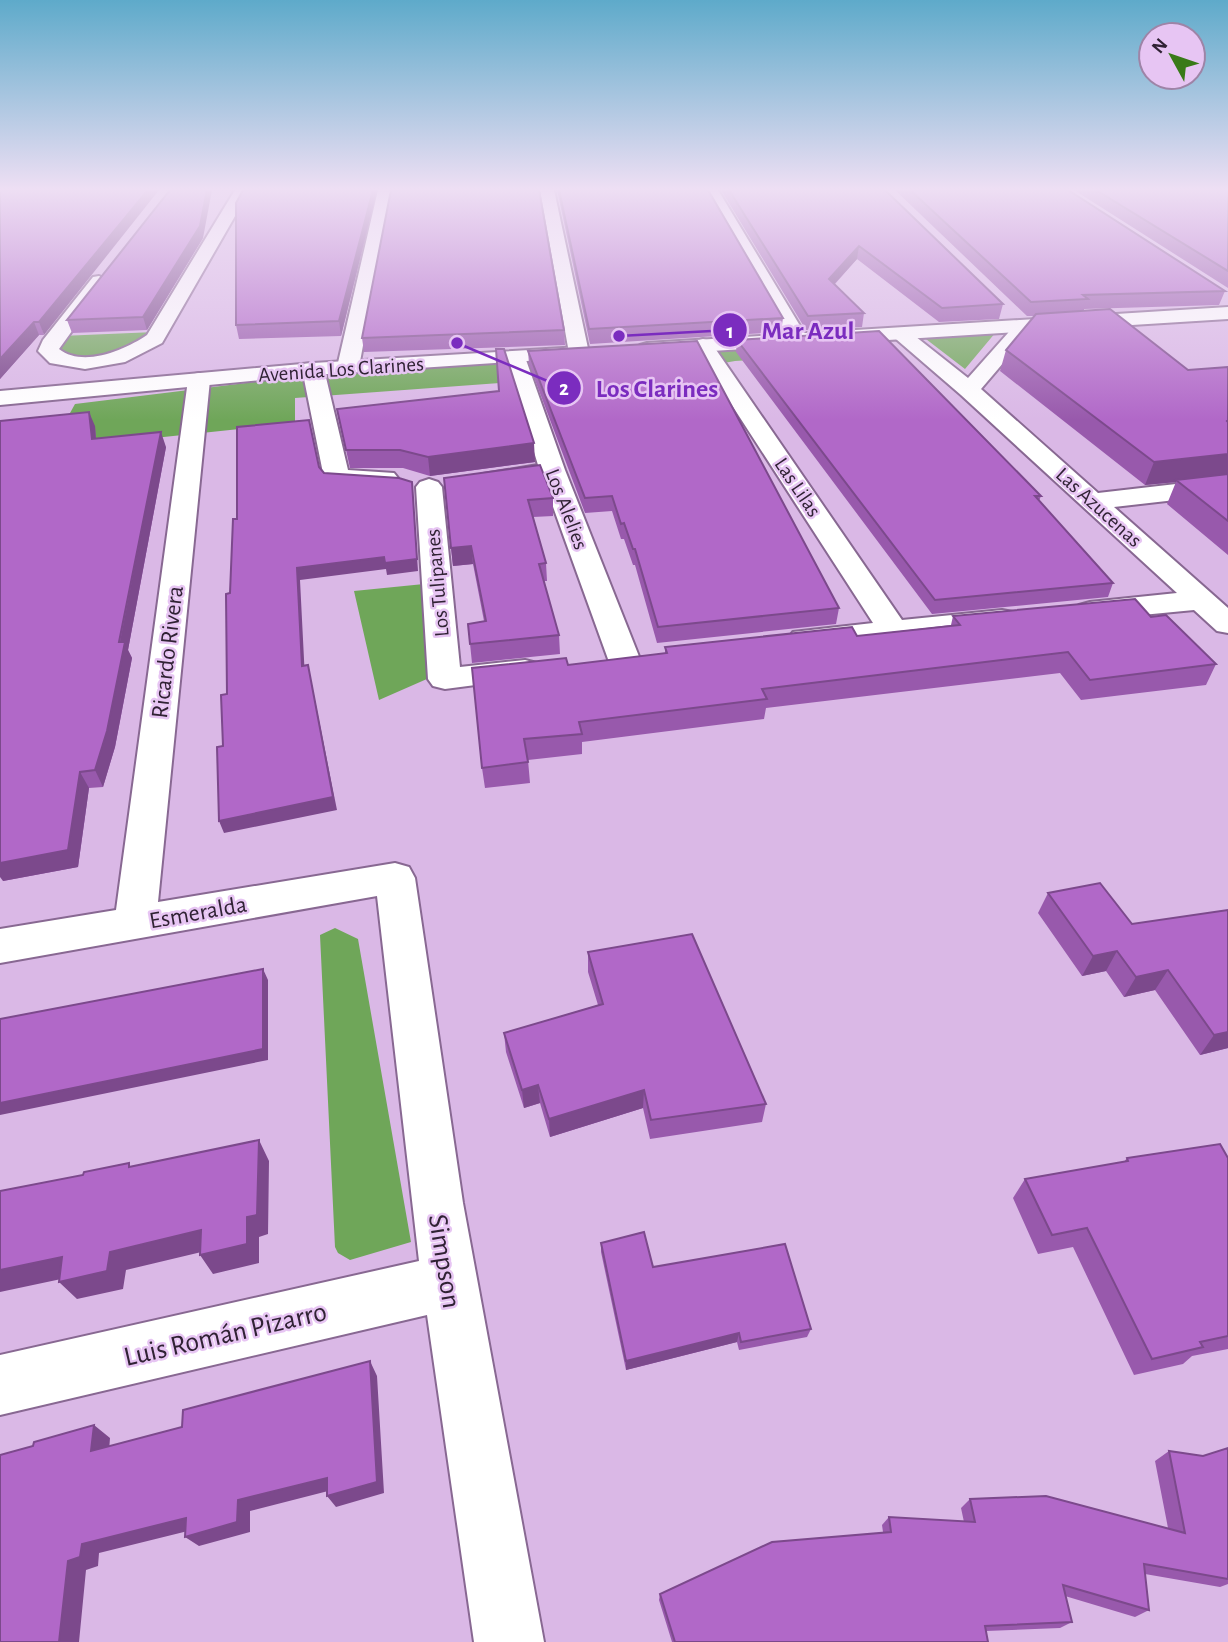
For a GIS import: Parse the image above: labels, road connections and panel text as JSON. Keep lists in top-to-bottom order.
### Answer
{
  "streets": {
    "street": [
      "Avenida Los Clarines",
      "Las Lilas",
      "Las Azucenas",
      "Los Alelies",
      "Los Tulipanes",
      "Ricardo Rivera",
      "Esmeralda",
      "Simpson",
      "Luis Román Pizarro"
    ]
  },
  "crossings": [
    ["Avenida Los Clarines", "Las Lilas"],
    ["Avenida Los Clarines", "Las Azucenas"],
    ["Avenida Los Clarines", "Los Alelies"],
    ["Avenida Los Clarines", "Ricardo Rivera"],
    ["Ricardo Rivera", "Esmeralda"],
    ["Esmeralda", "Simpson"],
    ["Simpson", "Luis Román Pizarro"]
  ],
  "places": ["Mar Azul", "Los Clarines"],
  "north": "top left"
}
